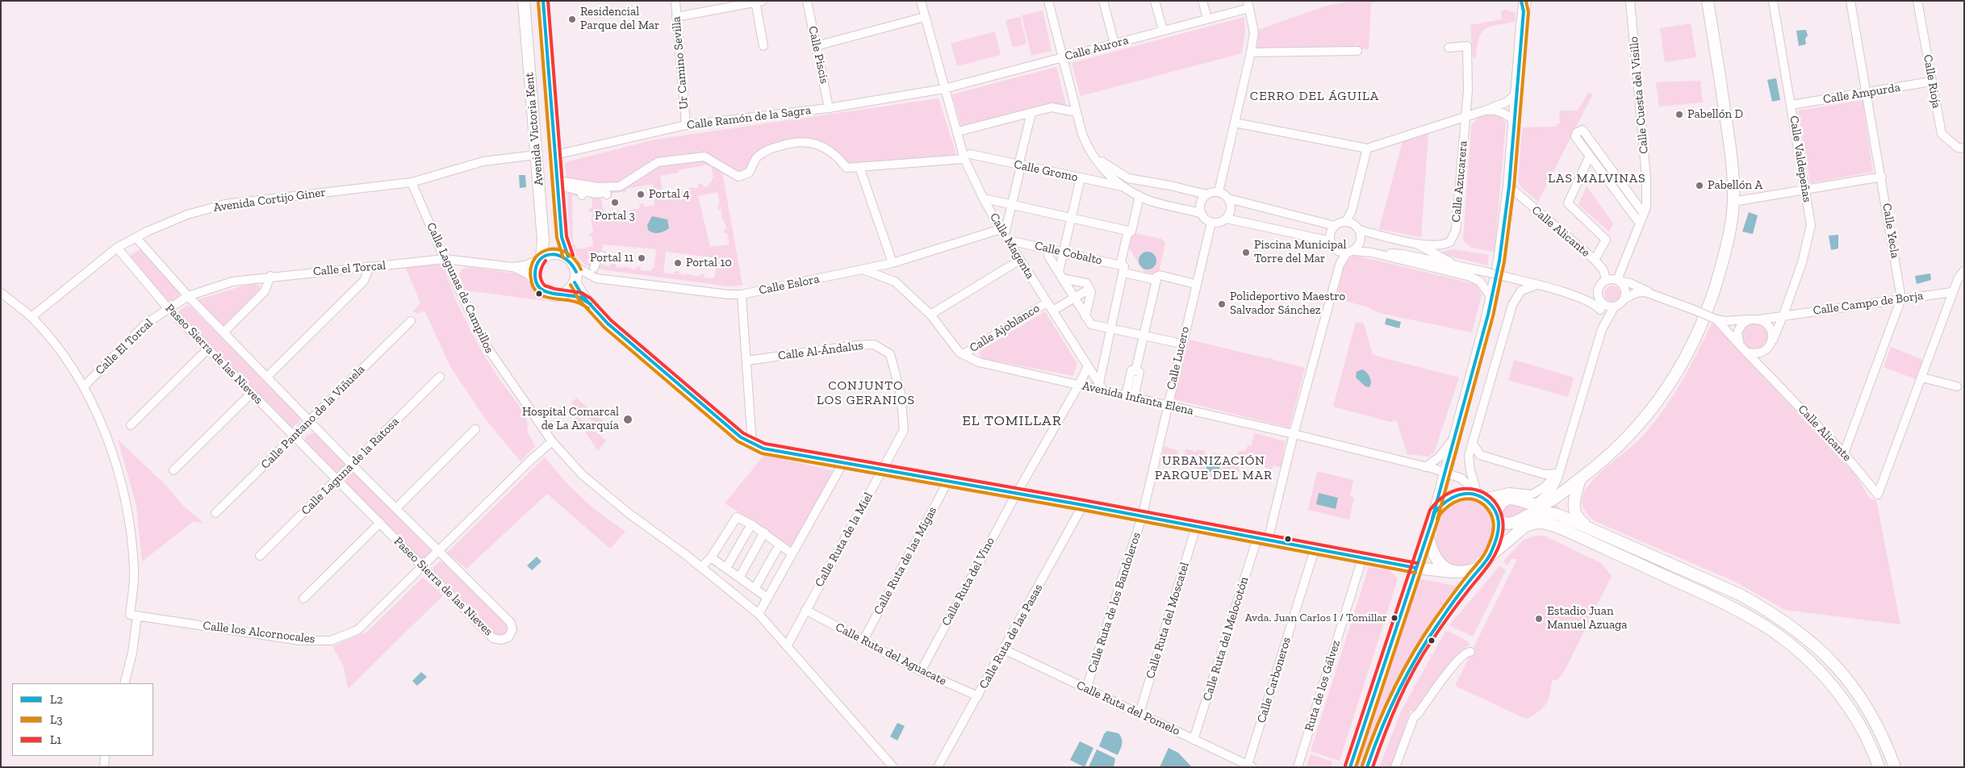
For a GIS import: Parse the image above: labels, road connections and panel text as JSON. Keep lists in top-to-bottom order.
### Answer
{
  "streets": {
    "main road": ["Avenida Victoria Kent"],
    "street": [
      "Calle Aurora",
      "Calle Piscis",
      "Ur Camino Sevilla",
      "Calle Rioja",
      "Calle Ampurda",
      "Calle Cuesta del Visillo",
      "Calle Ramón de la Sagra",
      "Calle Valdepeñas",
      "Calle Gromo",
      "Calle Azucarera",
      "Avenida Cortijo Giner",
      "Calle Yecla",
      "Calle Alicante",
      "Calle Magenta",
      "Calle Cobalto",
      "Calle el Torcal",
      "Calle Eslora",
      "Calle Lagunas de Campillos",
      "Calle Campo de Borja",
      "Calle Ajoblanco",
      "Calle El Torcal",
      "Calle Al-Ándalus",
      "Paseo Sierra de las Nieves",
      "Calle Lucero",
      "Avenida Infanta Elena",
      "Calle Pantano de la Viñuela",
      "Calle Laguna de la Ratosa",
      "Calle Ruta de la Miel",
      "Calle Ruta de las Migas",
      "Calle Ruta del Vino",
      "Calle Ruta de los Bandoleros",
      "Calle Ruta del Moscatel",
      "Calle los Alcornocales",
      "Calle Ruta de las Pasas",
      "Calle Ruta del Melocotón",
      "Calle Ruta del Aguacate",
      "Calle Carboneros",
      "Ruta de los Gálvez",
      "Calle Ruta del Pomelo"
    ]
  },
  "crossings": [
    ["Calle Aurora", "Calle Ramón de la Sagra"],
    ["Calle Aurora", "Calle Magenta"],
    ["Calle Piscis", "Calle Ramón de la Sagra"],
    ["Ur Camino Sevilla", "Calle Ramón de la Sagra"],
    ["Calle Rioja", "Calle Ampurda"],
    ["Calle Ampurda", "Calle Valdepeñas"],
    ["Calle Ampurda", "Calle Yecla"],
    ["Calle Cuesta del Visillo", "Calle Alicante"],
    ["Calle Ramón de la Sagra", "Avenida Victoria Kent"],
    ["Calle Ramón de la Sagra", "Calle Magenta"],
    ["Avenida Victoria Kent", "Avenida Cortijo Giner"],
    ["Avenida Victoria Kent", "Calle Eslora"],
    ["Calle Valdepeñas", "Calle Alicante"],
    ["Calle Valdepeñas", "Calle Campo de Borja"],
    ["Calle Gromo", "Calle Magenta"],
    ["Calle Azucarera", "Calle Ruta del Melocotón"],
    ["Avenida Cortijo Giner", "Calle Lagunas de Campillos"],
    ["Avenida Cortijo Giner", "Paseo Sierra de las Nieves"],
    ["Calle Yecla", "Calle Alicante"],
    ["Calle Yecla", "Calle Campo de Borja"],
    ["Calle Magenta", "Calle Eslora"],
    ["Calle Magenta", "Calle Ajoblanco"],
    ["Calle Magenta", "Avenida Infanta Elena"],
    ["Calle Magenta", "Calle Ruta del Vino"],
    ["Calle Cobalto", "Calle Lucero"],
    ["Calle el Torcal", "Calle Lagunas de Campillos"],
    ["Calle el Torcal", "Calle El Torcal"],
    ["Calle el Torcal", "Paseo Sierra de las Nieves"],
    ["Calle Eslora", "Avenida Infanta Elena"],
    ["Calle Lagunas de Campillos", "Calle Ruta de la Miel"],
    ["Calle Lagunas de Campillos", "Calle los Alcornocales"],
    ["Calle Ajoblanco", "Avenida Infanta Elena"],
    ["Calle El Torcal", "Paseo Sierra de las Nieves"],
    ["Calle Al-Ándalus", "Calle Ruta de la Miel"],
    ["Paseo Sierra de las Nieves", "Calle Pantano de la Viñuela"],
    ["Paseo Sierra de las Nieves", "Calle Laguna de la Ratosa"],
    ["Paseo Sierra de las Nieves", "Calle los Alcornocales"],
    ["Calle Lucero", "Avenida Infanta Elena"],
    ["Calle Lucero", "Calle Ruta de los Bandoleros"],
    ["Avenida Infanta Elena", "Calle Ruta del Vino"],
    ["Avenida Infanta Elena", "Calle Ruta del Melocotón"],
    ["Calle Ruta de la Miel", "Calle Ruta del Aguacate"],
    ["Calle Ruta de las Migas", "Calle Ruta del Aguacate"],
    ["Calle Ruta del Vino", "Calle Ruta del Aguacate"],
    ["Calle Ruta de los Bandoleros", "Calle Ruta del Pomelo"],
    ["Calle Ruta del Moscatel", "Calle Ruta del Pomelo"],
    ["Calle Ruta de las Pasas", "Calle Ruta del Aguacate"],
    ["Calle Ruta de las Pasas", "Calle Ruta del Pomelo"],
    ["Calle Ruta del Melocotón", "Calle Ruta del Pomelo"],
    ["Calle Carboneros", "Calle Ruta del Pomelo"]
  ],
  "districts": [
    "CERRO DEL ÁGUILA",
    "LAS MALVINAS",
    "CONJUNTO LOS GERANIOS",
    "EL TOMILLAR",
    "URBANIZACIÓN PARQUE DEL MAR"
  ],
  "places": [
    "Residencial Parque del Mar",
    "Pabellón D",
    "Pabellón A",
    "Portal 4",
    "Portal 3",
    "Piscina Municipal Torre del Mar",
    "Portal 11",
    "Portal 10",
    "Polideportivo Maestro Salvador Sánchez",
    "Hospital Comarcal de La Axarquía",
    "Avda. Juan Carlos I / Tomillar",
    "Estadio Juan Manuel Azuaga"
  ],
  "lines": ["transit line L2", "transit line L3", "transit line L1"],
  "legend": ["L2", "L3", "L1"]
}
